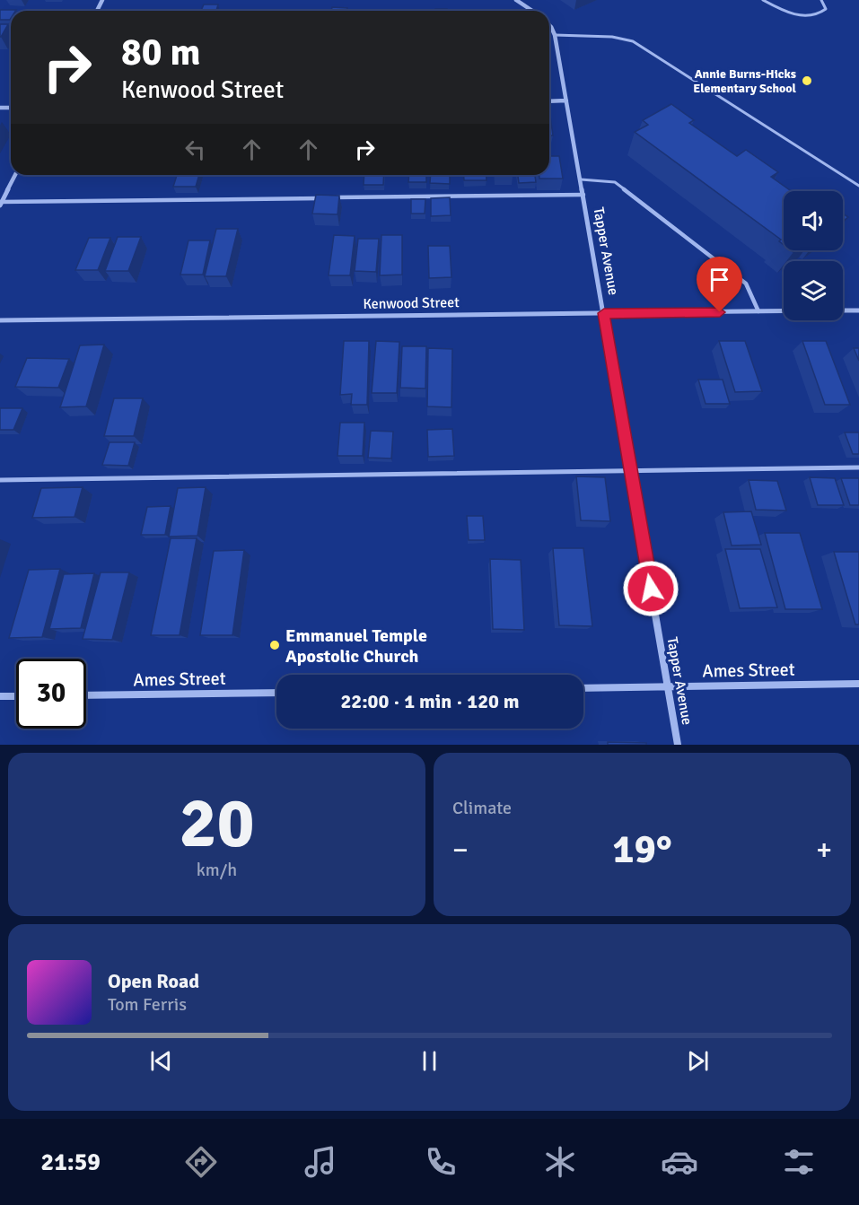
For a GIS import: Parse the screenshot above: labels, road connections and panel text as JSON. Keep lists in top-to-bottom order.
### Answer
{
  "streets": {
    "street": ["Tapper Avenue", "Kenwood Street", "Ames Street"]
  },
  "crossings": [
    ["Tapper Avenue", "Kenwood Street"],
    ["Tapper Avenue", "Ames Street"]
  ],
  "places": ["Annie Burns-Hicks Elementary School", "Emmanuel Temple Apostolic Church"],
  "page": {
    "turn": ["80 m", "Kenwood Street"],
    "limit": "30",
    "trip": "22:00 · 1 min · 120 m",
    "tile": [
      ["20", "km/h"],
      "Climate"
    ],
    "heat": ["−", "19°", "+"],
    "song": ["Open Road", "Tom Ferris"],
    "tabs": "21:59"
  }
}
